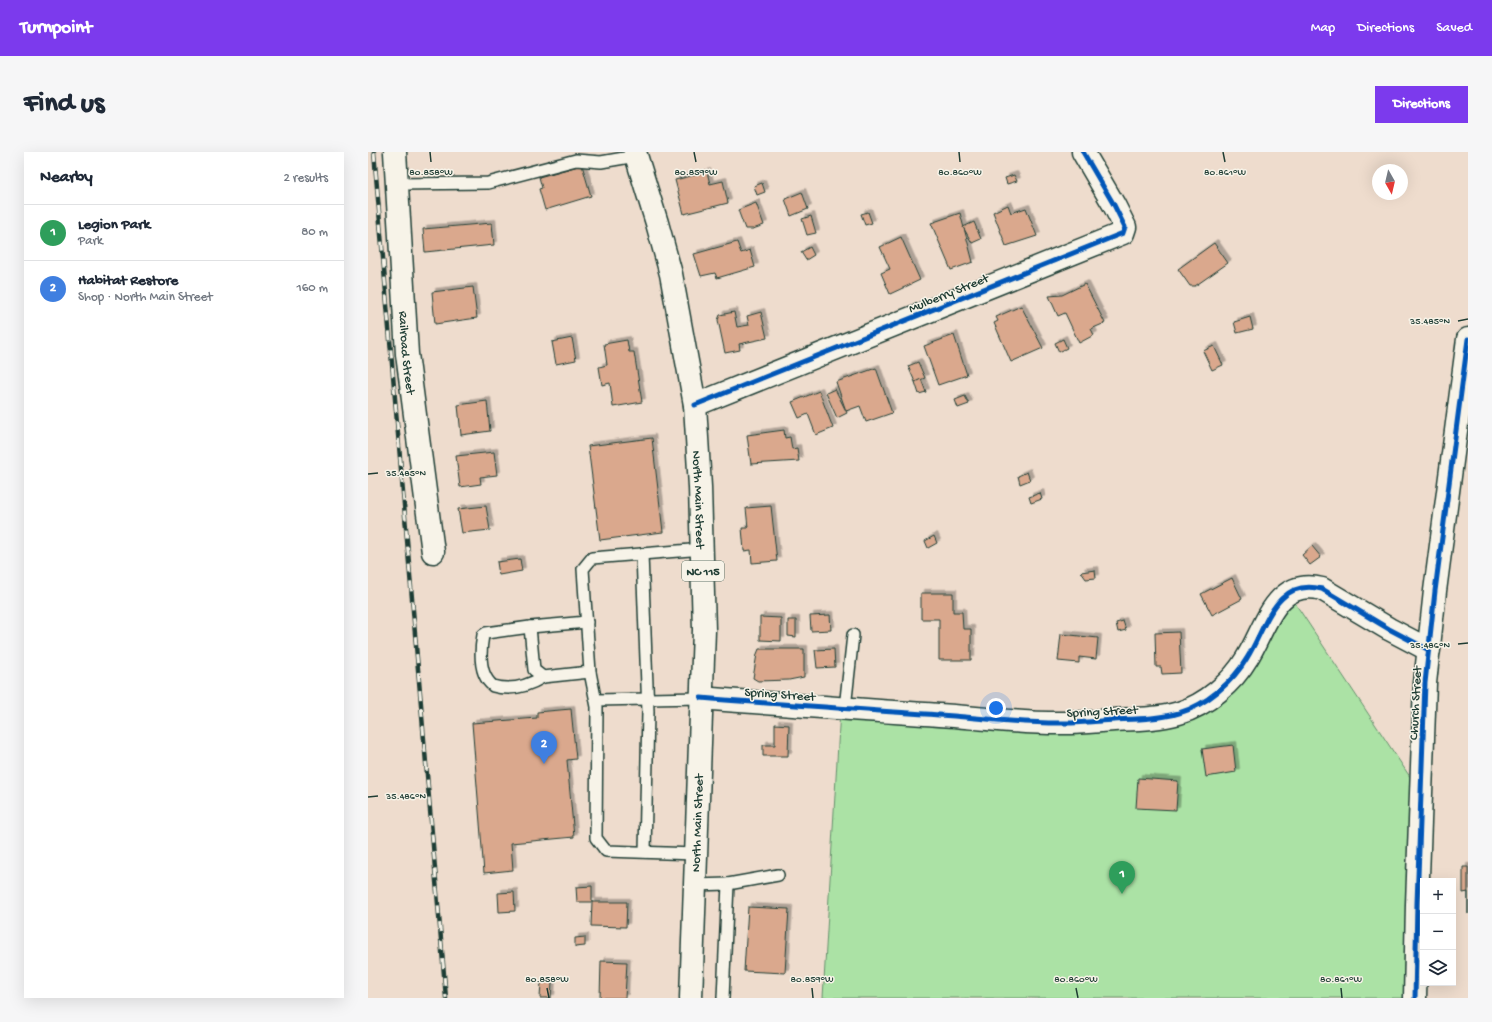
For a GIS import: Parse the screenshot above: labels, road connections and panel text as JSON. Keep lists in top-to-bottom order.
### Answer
{
  "streets": {
    "street": [
      "Mulberry Street",
      "Railroad Street",
      "North Main Street",
      "NC 115",
      "Spring Street",
      "Church Street"
    ]
  },
  "crossings": [
    ["Mulberry Street", "North Main Street"],
    ["North Main Street", "Spring Street"],
    ["Spring Street", "Church Street"]
  ],
  "north": "bottom",
  "page": {
    "header": "Turnpoint",
    "nav": ["Map", "Directions", "Saved"],
    "buttons": "Directions",
    "title": "Find us",
    "heading": ["Nearby", "2 results"],
    "list": [
      {
        "mark": "1",
        "name": "Legion Park",
        "note": "Park",
        "value": "80 m"
      },
      {
        "mark": "2",
        "name": "Habitat Restore",
        "note": "Shop · North Main Street",
        "value": "160 m"
      }
    ],
    "pins": ["2", "1"],
    "map_buttons": ["+", "−"]
  },
  "coordinates": [
    "80.858°W",
    "80.859°W",
    "80.860°W",
    "80.861°W",
    "35.485°N",
    "35.486°N"
  ]
}
